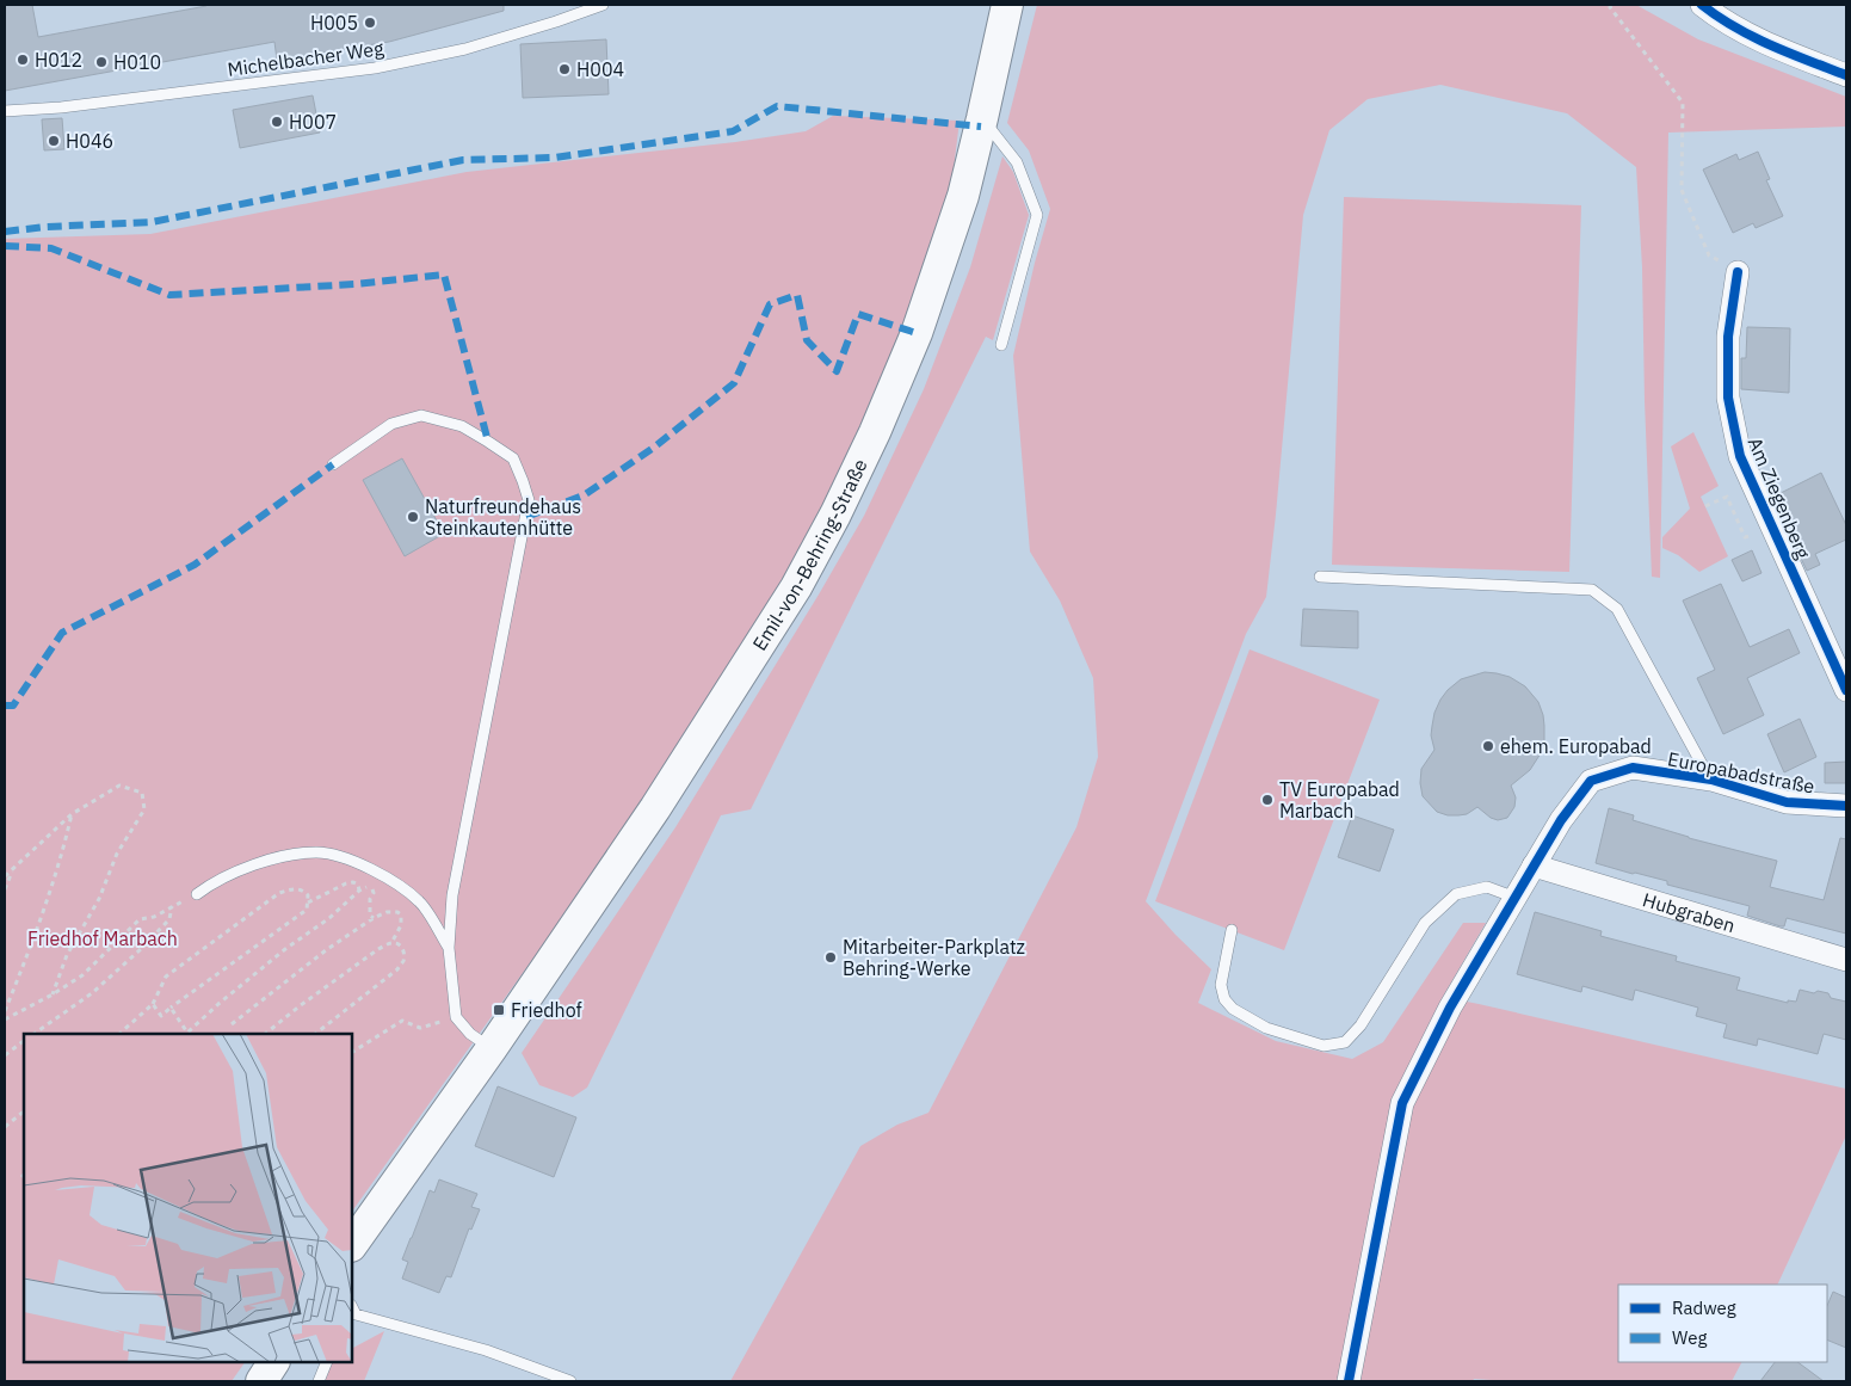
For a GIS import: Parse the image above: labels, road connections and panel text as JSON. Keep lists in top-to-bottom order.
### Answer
{
  "streets": {
    "main road": ["Emil-von-Behring-Straße"],
    "street": ["Am Ziegenberg", "Europabadstraße", "Hubgraben"],
    "lane": ["Michelbacher Weg"]
  },
  "crossings": [
    ["Europabadstraße", "Hubgraben"]
  ],
  "parks": ["Friedhof Marbach"],
  "places": {
    "other": [
      "H005",
      "H012",
      "H010",
      "H004",
      "H007",
      "H046",
      "Naturfreundehaus Steinkautenhütte",
      "ehem. Europabad",
      "TV Europabad Marbach",
      "Mitarbeiter-Parkplatz Behring-Werke"
    ],
    "transit": ["Friedhof"]
  },
  "legend": ["Radweg", "Weg"]
}
